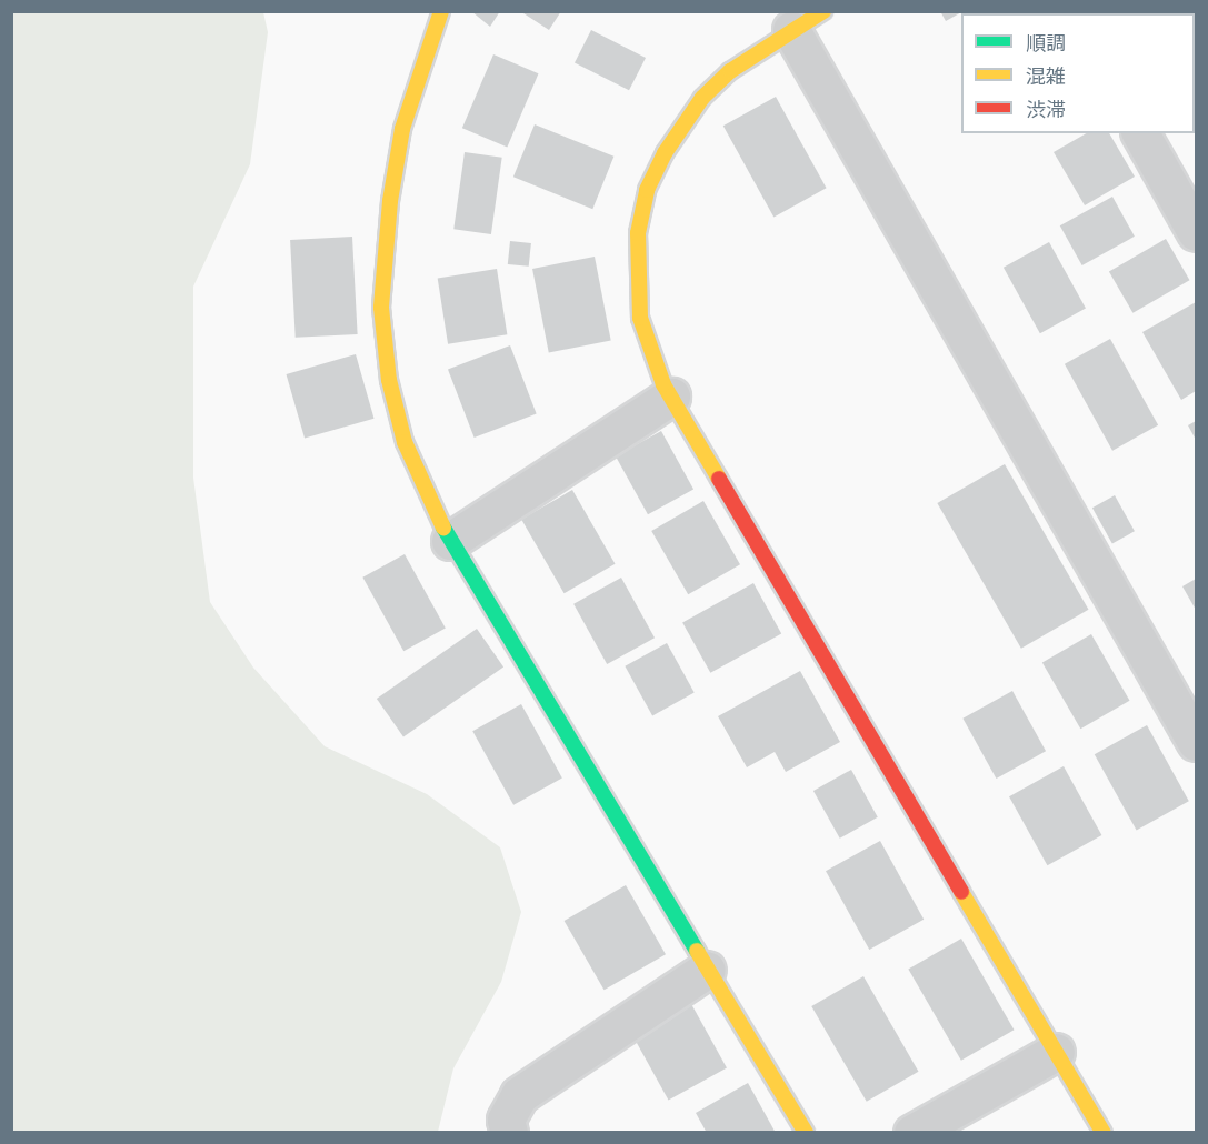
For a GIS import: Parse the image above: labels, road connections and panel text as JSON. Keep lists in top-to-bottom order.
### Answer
{
  "legend": ["順調", "混雑", "渋滞"]
}
